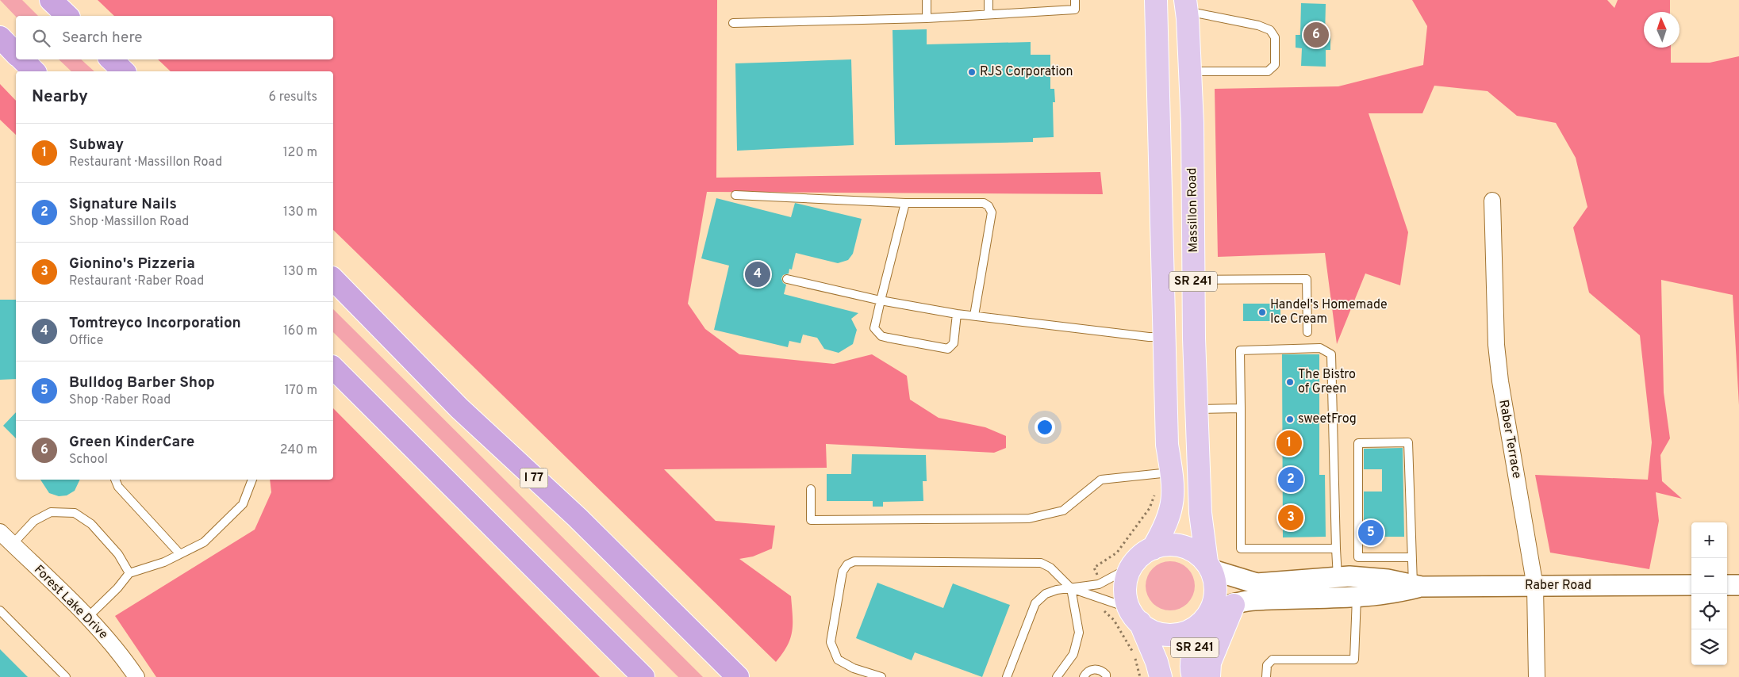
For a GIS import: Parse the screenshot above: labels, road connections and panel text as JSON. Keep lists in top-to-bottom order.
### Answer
{
  "streets": {
    "highway": ["I 77"],
    "main road": ["Massillon Road", "SR 241"],
    "street": ["Raber Terrace", "Raber Road", "Forest Lake Drive"]
  },
  "crossings": [
    ["Massillon Road", "SR 241"],
    ["Massillon Road", "Raber Road"],
    ["SR 241", "Raber Road"],
    ["Raber Terrace", "Raber Road"]
  ],
  "places": [
    "RJS Corporation",
    "Handel's Homemade Ice Cream",
    "The Bistro of Green",
    "sweetFrog"
  ],
  "north": "top",
  "page": {
    "search": "Search here",
    "pins": [
      "6",
      "4",
      "1",
      "2",
      "3",
      "5"
    ],
    "heading": ["Nearby", "6 results"],
    "list": [
      {
        "mark": "1",
        "name": "Subway",
        "note": "Restaurant · Massillon Road",
        "value": "120 m"
      },
      {
        "mark": "2",
        "name": "Signature Nails",
        "note": "Shop · Massillon Road",
        "value": "130 m"
      },
      {
        "mark": "3",
        "name": "Gionino's Pizzeria",
        "note": "Restaurant · Raber Road",
        "value": "130 m"
      },
      {
        "mark": "4",
        "name": "Tomtreyco Incorporation",
        "note": "Office",
        "value": "160 m"
      },
      {
        "mark": "5",
        "name": "Bulldog Barber Shop",
        "note": "Shop · Raber Road",
        "value": "170 m"
      },
      {
        "mark": "6",
        "name": "Green KinderCare",
        "note": "School",
        "value": "240 m"
      }
    ],
    "map_buttons": ["+", "−"]
  }
}
